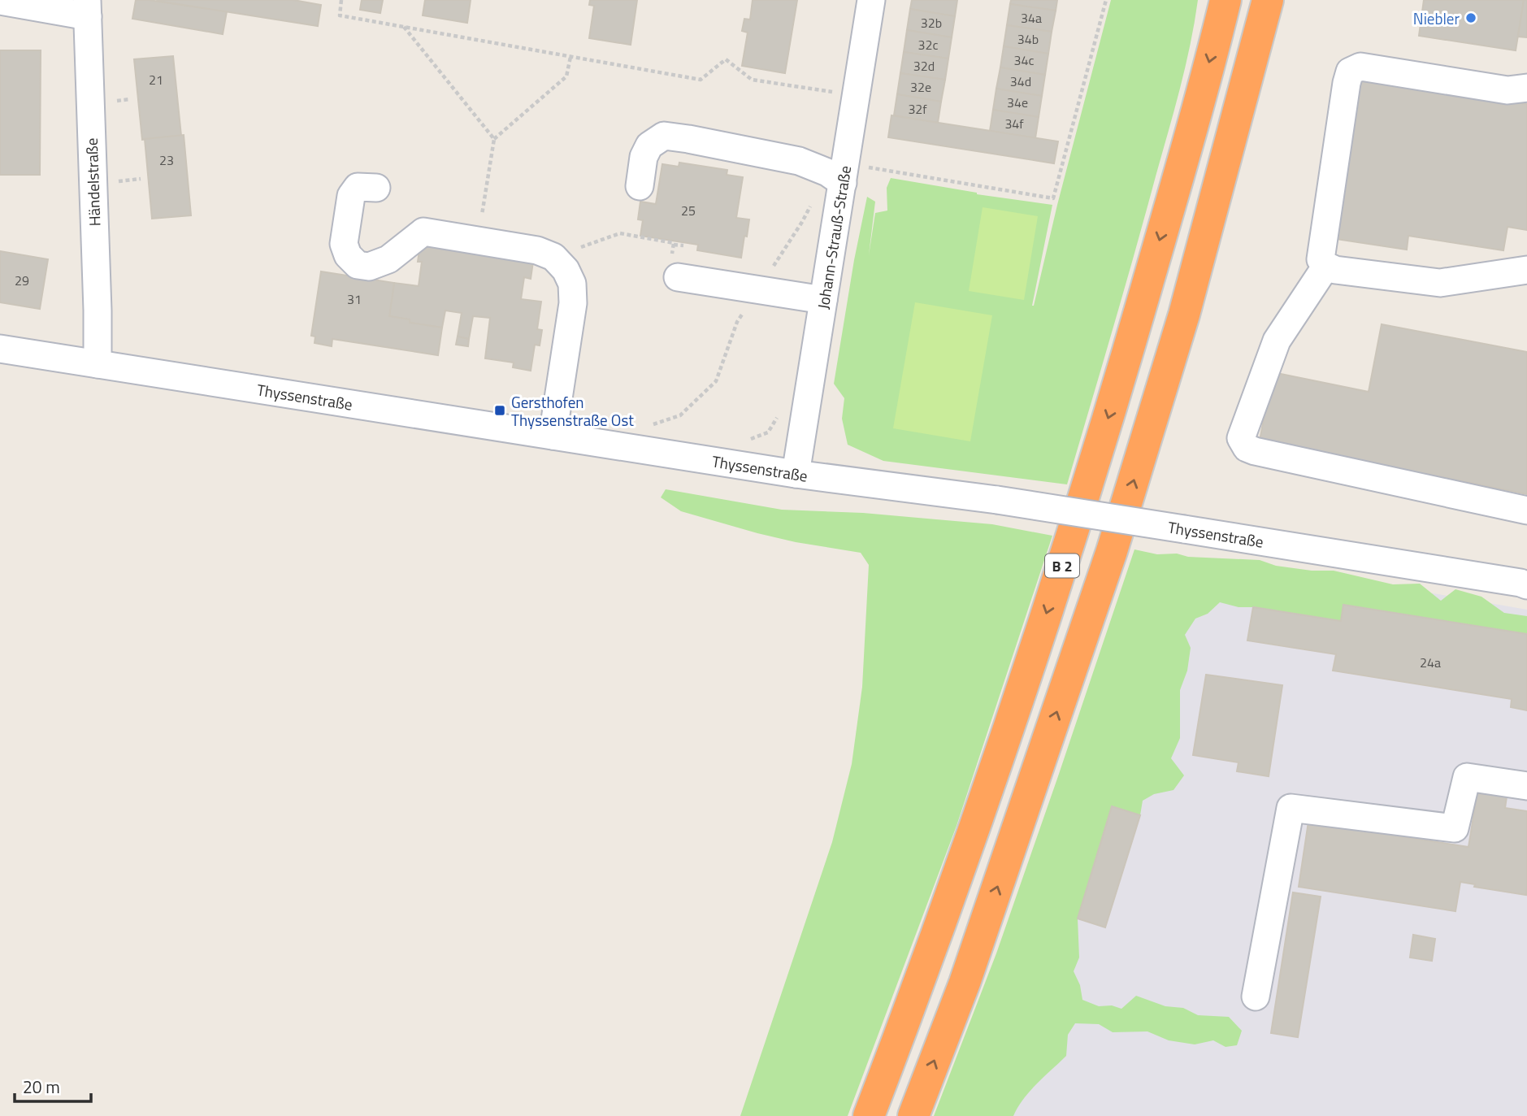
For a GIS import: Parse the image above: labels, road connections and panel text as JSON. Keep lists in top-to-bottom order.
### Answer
{
  "streets": {
    "highway": ["B 2"],
    "street": ["Händelstraße", "Johann-Strauß-Straße", "Thyssenstraße"]
  },
  "crossings": [
    ["Händelstraße", "Thyssenstraße"],
    ["Johann-Strauß-Straße", "Thyssenstraße"]
  ],
  "places": {
    "other": ["Niebler"],
    "transit": ["Gersthofen Thyssenstraße Ost"]
  },
  "house_numbers": [
    "34a",
    "32b",
    "34b",
    "32c",
    "34c",
    "32d",
    "21",
    "34d",
    "32e",
    "34e",
    "32f",
    "34f",
    "23",
    "25",
    "29",
    "31",
    "24a"
  ],
  "scale_bar": "20 m"
}
